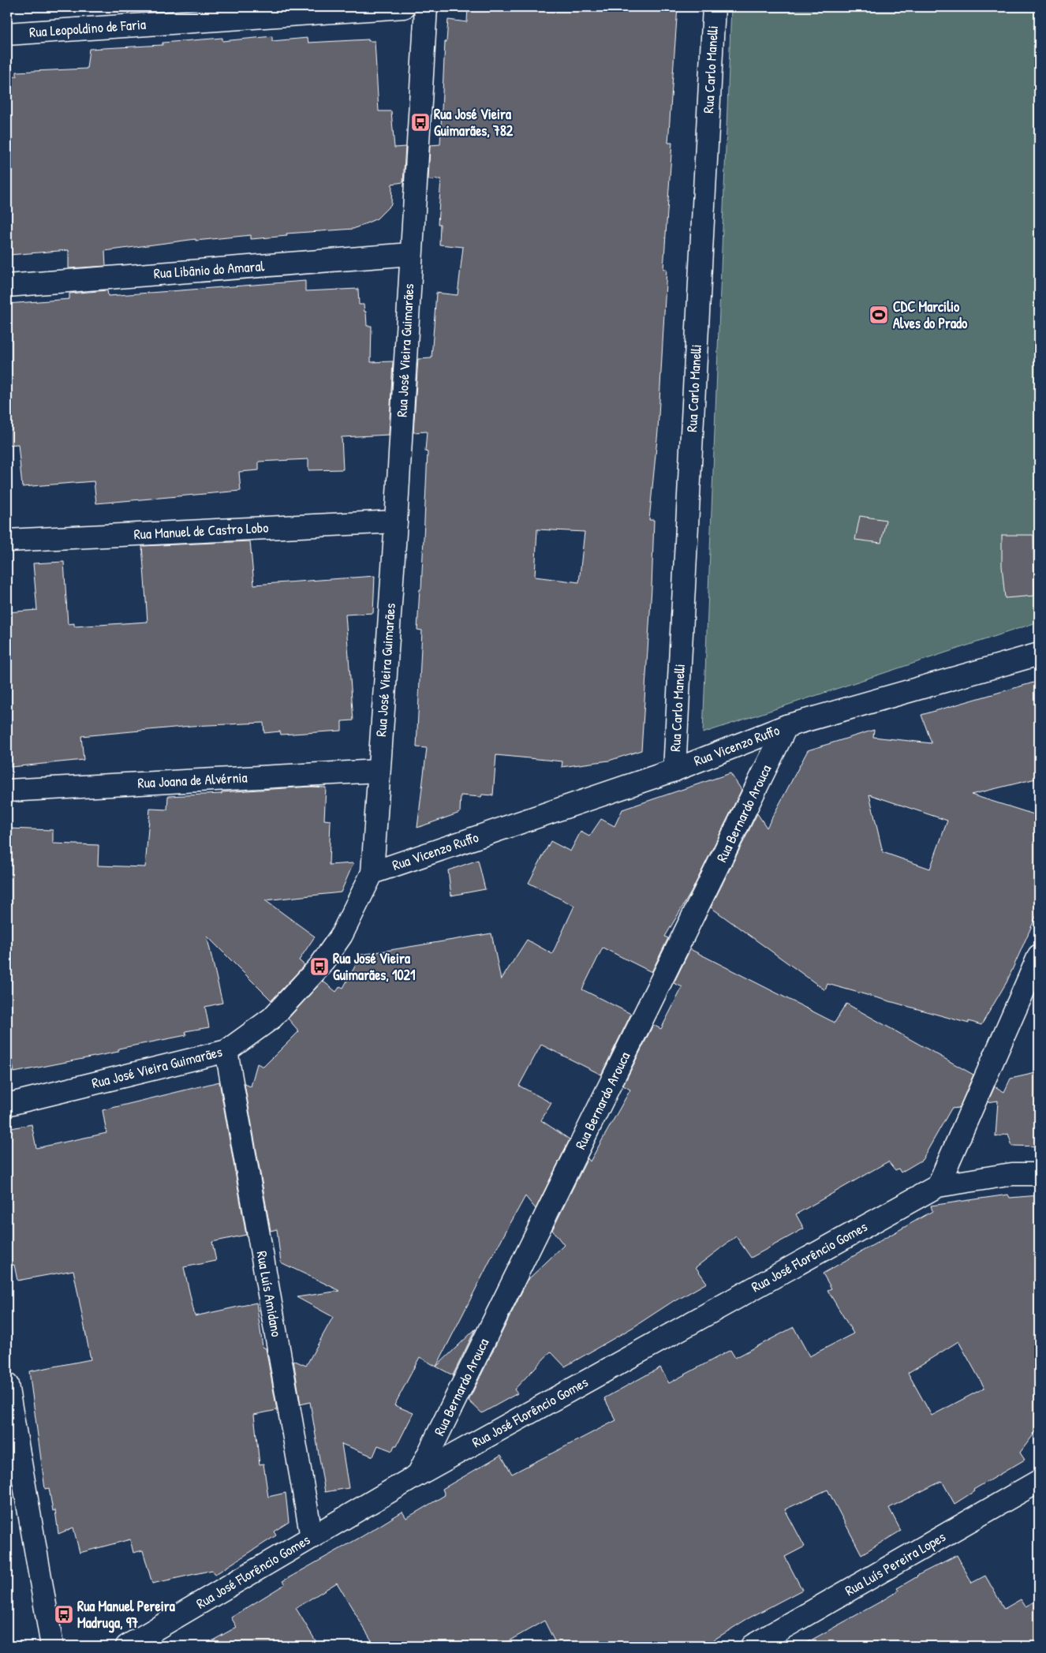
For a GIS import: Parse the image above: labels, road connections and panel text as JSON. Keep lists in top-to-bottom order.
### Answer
{
  "streets": {
    "street": [
      "Rua Leopoldino de Faria",
      "Rua Carlo Manelli",
      "Rua Libânio do Amaral",
      "Rua José Vieira Guimarães",
      "Rua Manuel de Castro Lobo",
      "Rua Vicenzo Ruffo",
      "Rua Joana de Alvérnia",
      "Rua Bernardo Arouca",
      "Rua José Florêncio Gomes",
      "Rua Luís Amidano",
      "Rua Luís Pereira Lopes"
    ]
  },
  "crossings": [
    ["Rua Carlo Manelli", "Rua Vicenzo Ruffo"],
    ["Rua Libânio do Amaral", "Rua José Vieira Guimarães"],
    ["Rua José Vieira Guimarães", "Rua Manuel de Castro Lobo"],
    ["Rua José Vieira Guimarães", "Rua Vicenzo Ruffo"],
    ["Rua José Vieira Guimarães", "Rua Joana de Alvérnia"],
    ["Rua José Vieira Guimarães", "Rua Luís Amidano"],
    ["Rua Vicenzo Ruffo", "Rua Bernardo Arouca"],
    ["Rua Bernardo Arouca", "Rua José Florêncio Gomes"],
    ["Rua José Florêncio Gomes", "Rua Luís Amidano"]
  ],
  "places": {
    "bus stop": ["Rua José Vieira Guimarães, 782", "Rua José Vieira Guimarães, 1021", "Rua Manuel Pereira Madruga, 97"],
    "sports": ["CDC Marcilio Alves do Prado"]
  }
}
